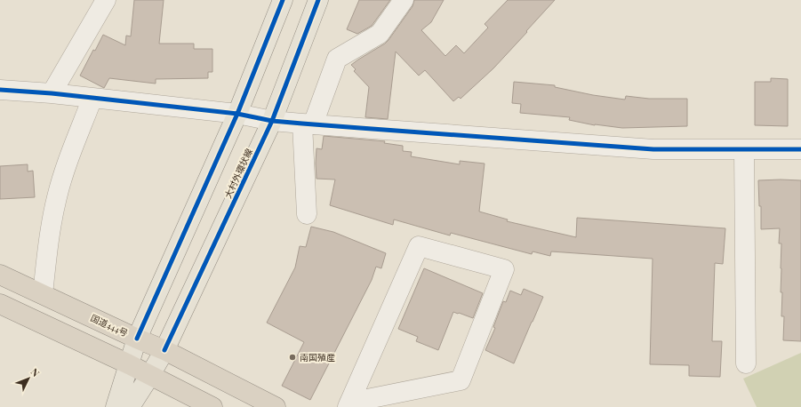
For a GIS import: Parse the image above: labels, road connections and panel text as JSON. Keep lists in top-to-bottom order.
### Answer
{
  "streets": {
    "highway": ["国道444号"],
    "main road": ["大村外環状線"]
  },
  "crossings": [
    ["大村外環状線", "国道444号"]
  ],
  "places": ["南国殖産"],
  "north": "top right"
}
